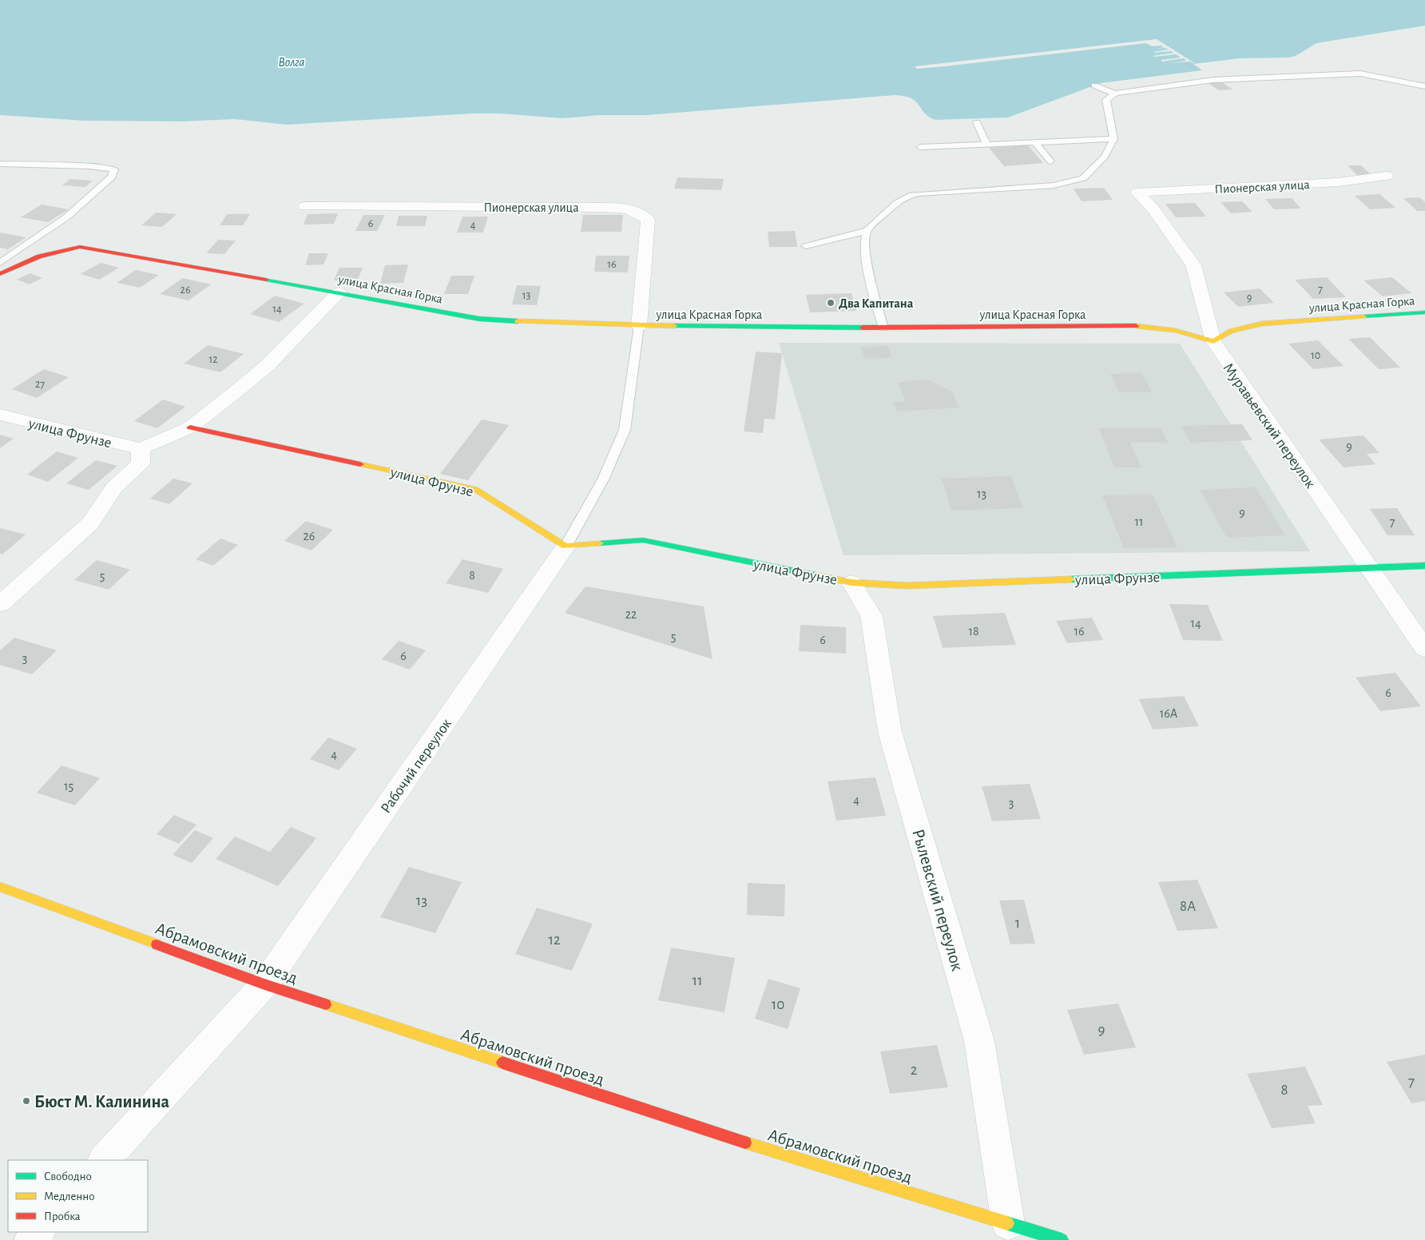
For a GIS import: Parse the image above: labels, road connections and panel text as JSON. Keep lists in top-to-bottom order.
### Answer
{
  "streets": {
    "street": [
      "Пионерская улица",
      "улица Красная Горка",
      "Муравьевский переулок",
      "улица Фрунзе",
      "Рабочий переулок",
      "Рылевский переулок",
      "Абрамовский проезд"
    ]
  },
  "crossings": [
    ["Пионерская улица", "улица Красная Горка"],
    ["Пионерская улица", "Муравьевский переулок"],
    ["улица Красная Горка", "Муравьевский переулок"],
    ["Муравьевский переулок", "улица Фрунзе"],
    ["улица Фрунзе", "Рабочий переулок"],
    ["улица Фрунзе", "Рылевский переулок"],
    ["Рабочий переулок", "Абрамовский проезд"],
    ["Рылевский переулок", "Абрамовский проезд"]
  ],
  "water": ["Волга"],
  "places": ["Два Капитана", "Бюст М. Калинина"],
  "house_numbers": [
    "6",
    "4",
    "16",
    "7",
    "26",
    "13",
    "9",
    "14",
    "10",
    "12",
    "27",
    "9",
    "13",
    "9",
    "11",
    "7",
    "26",
    "8",
    "5",
    "22",
    "14",
    "18",
    "16",
    "5",
    "6",
    "6",
    "3",
    "6",
    "16А",
    "4",
    "15",
    "4",
    "3",
    "13",
    "8А",
    "1",
    "12",
    "11",
    "10",
    "9",
    "2",
    "7",
    "8"
  ],
  "legend": ["Свободно", "Медленно", "Пробка"]
}
